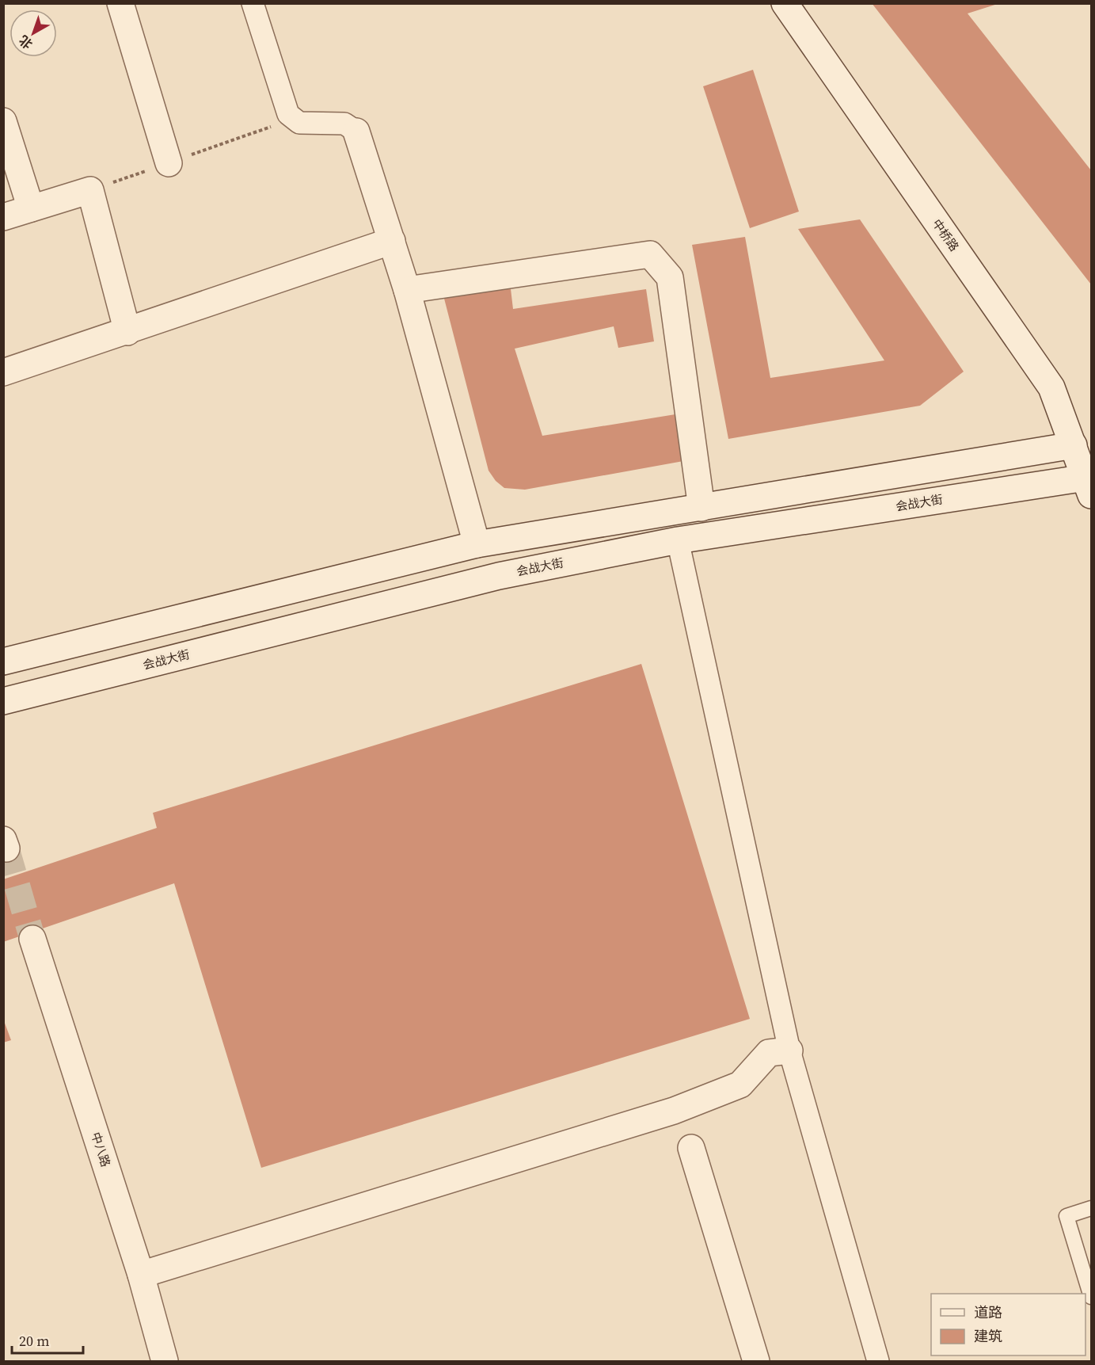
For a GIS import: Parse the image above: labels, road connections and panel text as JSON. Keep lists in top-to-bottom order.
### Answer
{
  "streets": {
    "street": ["中桥路", "会战大街", "中八路"]
  },
  "crossings": [
    ["中桥路", "会战大街"]
  ],
  "legend": ["道路", "建筑"],
  "scale_bar": "20 m",
  "north": "bottom left"
}
